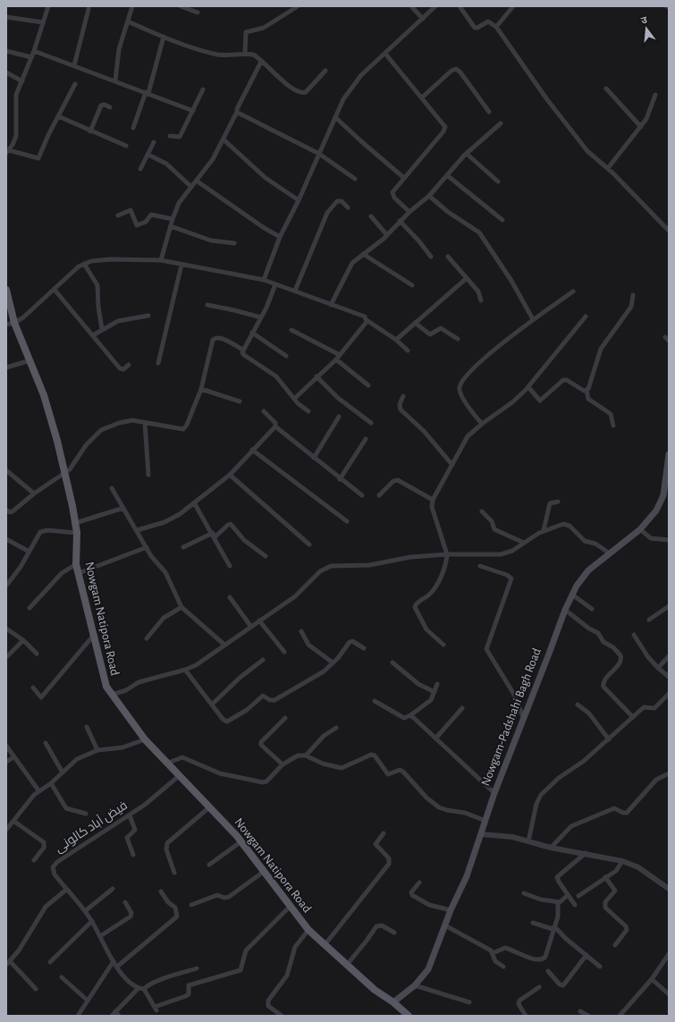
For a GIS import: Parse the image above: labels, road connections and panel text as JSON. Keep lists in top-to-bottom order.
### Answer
{
  "streets": {
    "main road": ["Nowgam Natipora Road", "Nowgam-Padshahi Bagh Road"],
    "street": ["فیض آباد کالونی"]
  },
  "crossings": [
    ["Nowgam Natipora Road", "Nowgam-Padshahi Bagh Road"],
    ["Nowgam Natipora Road", "فیض آباد کالونی"]
  ],
  "north": "top"
}
